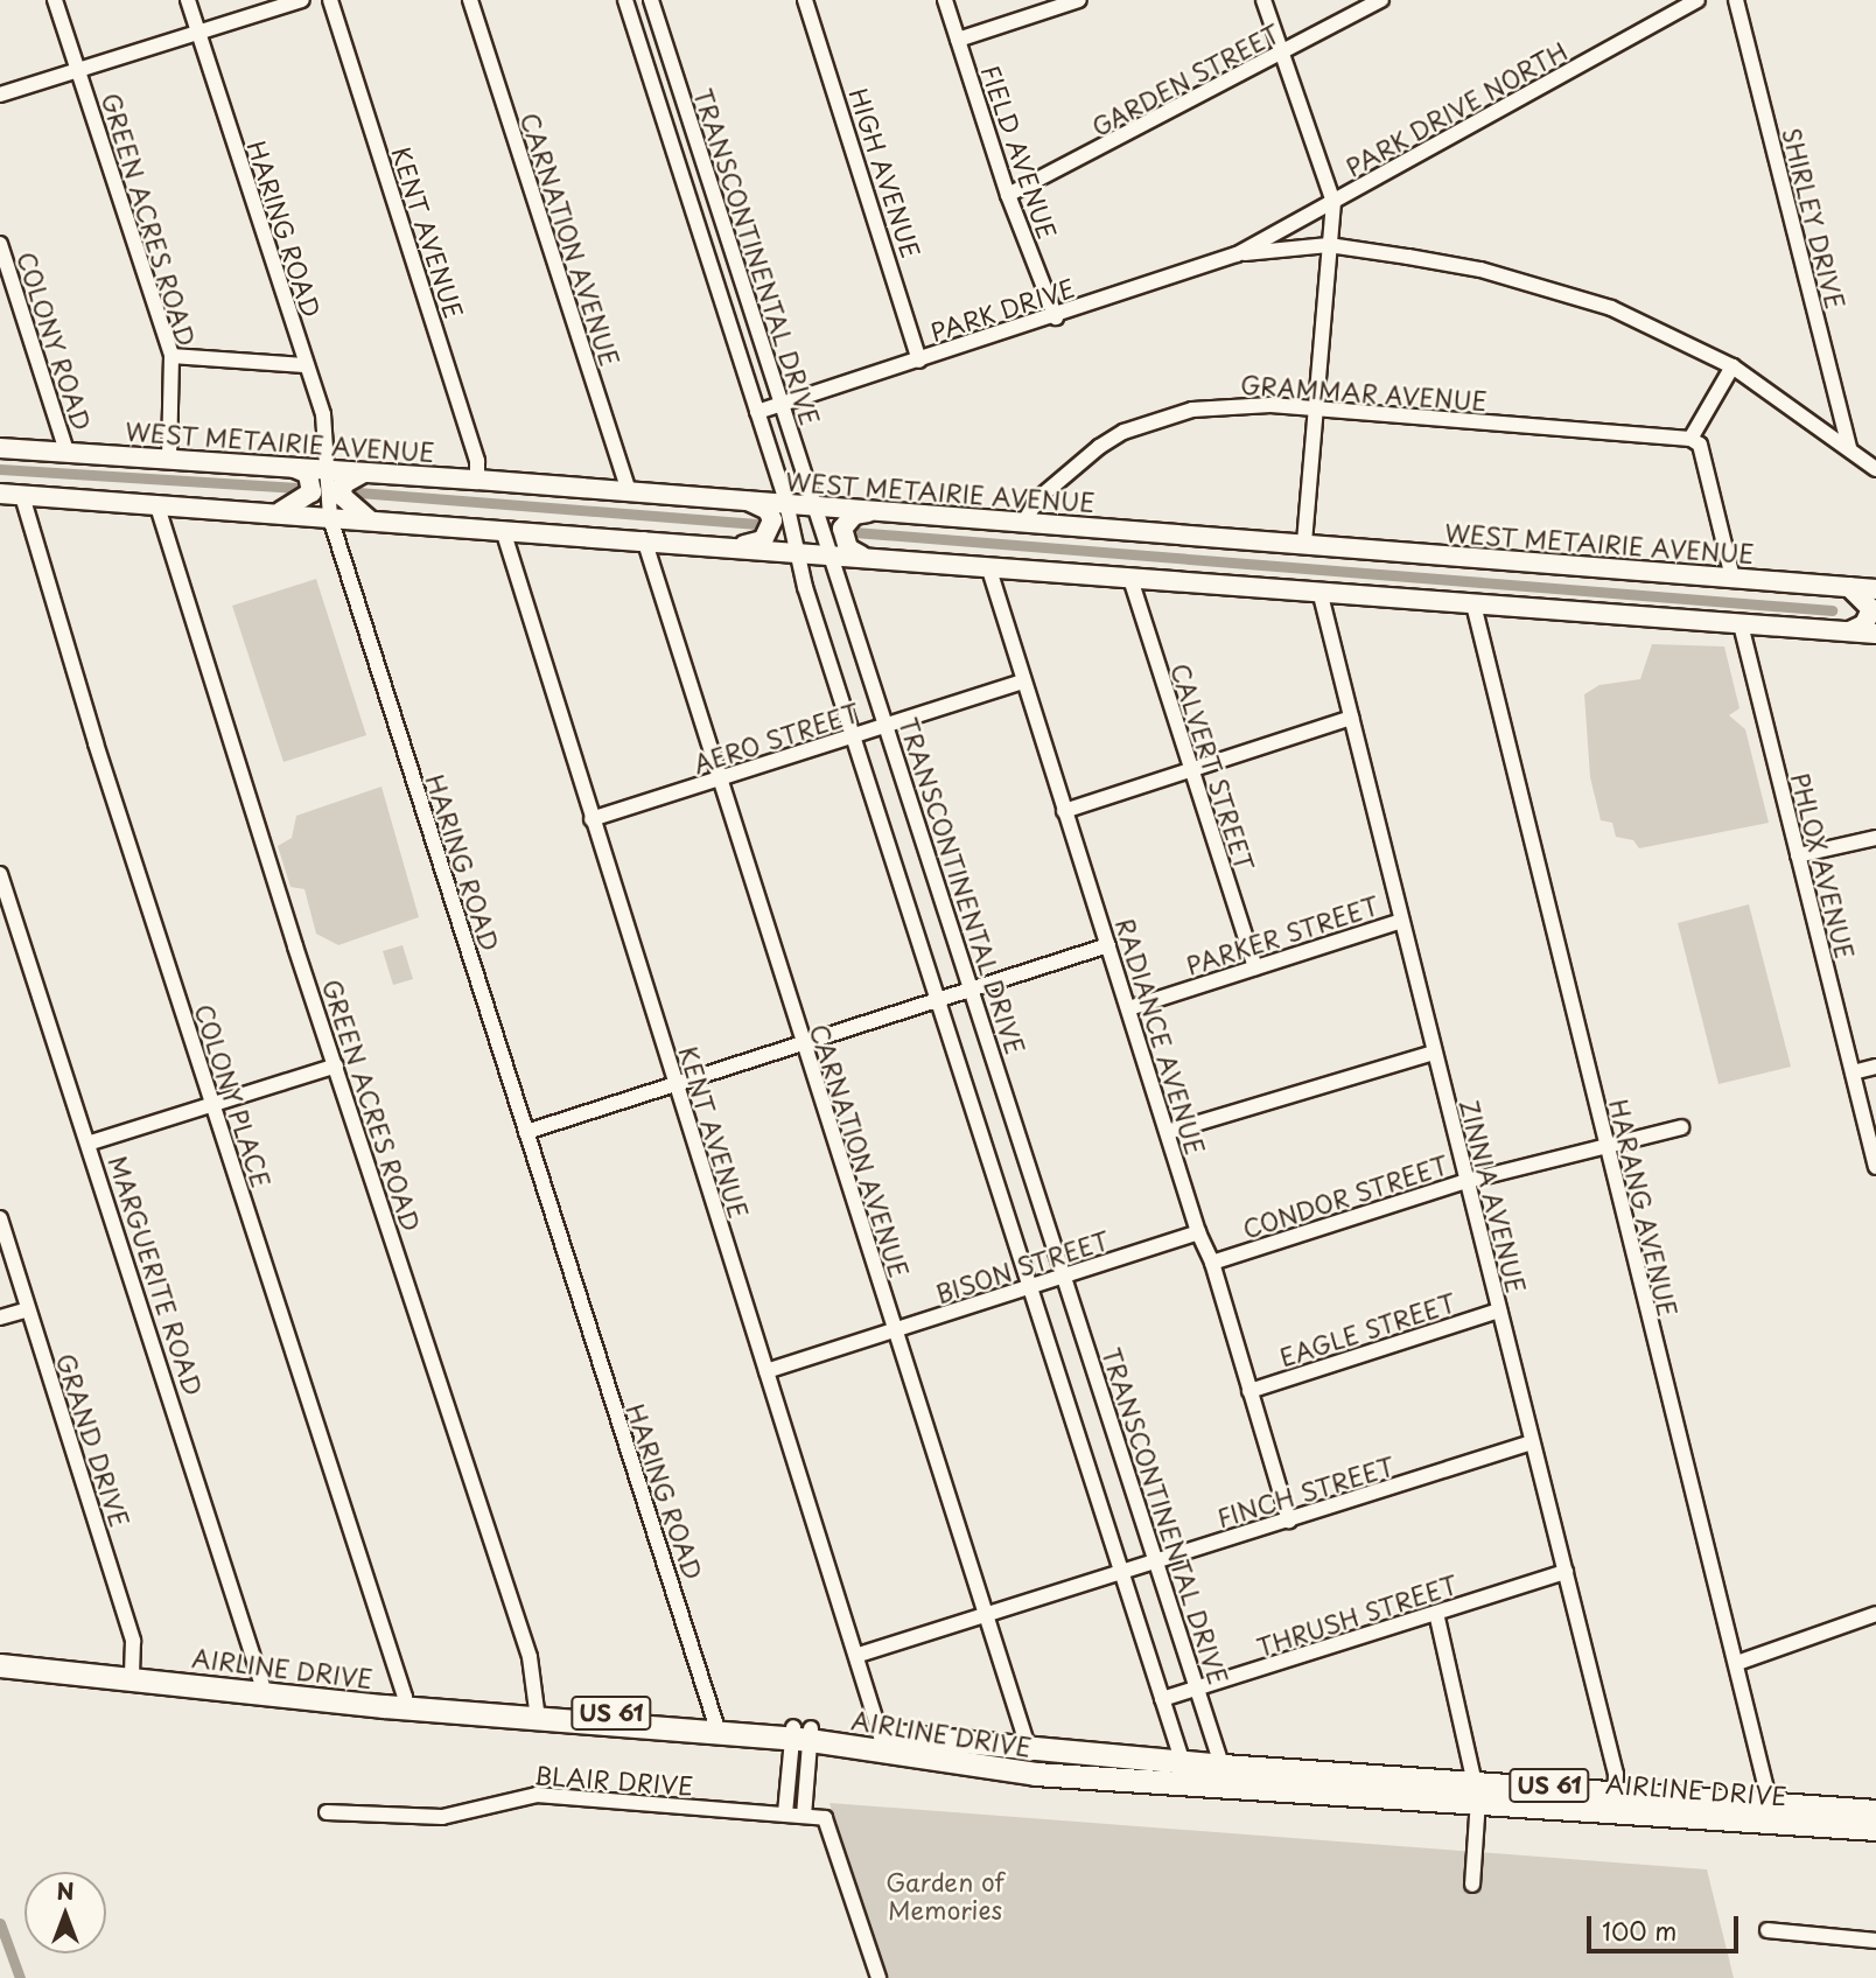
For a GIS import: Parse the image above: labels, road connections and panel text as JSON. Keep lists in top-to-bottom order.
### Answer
{
  "streets": {
    "highway": ["AIRLINE DRIVE", "US 61"],
    "main road": ["WEST METAIRIE AVENUE"],
    "street": [
      "GARDEN STREET",
      "PARK DRIVE NORTH",
      "FIELD AVENUE",
      "HIGH AVENUE",
      "SHIRLEY DRIVE",
      "GREEN ACRES ROAD",
      "HARING ROAD",
      "KENT AVENUE",
      "CARNATION AVENUE",
      "TRANSCONTINENTAL DRIVE",
      "PARK DRIVE",
      "COLONY ROAD",
      "GRAMMAR AVENUE",
      "AERO STREET",
      "CALVERT STREET",
      "PHLOX AVENUE",
      "PARKER STREET",
      "RADIANCE AVENUE",
      "COLONY PLACE",
      "CONDOR STREET",
      "ZINNIA AVENUE",
      "HARANG AVENUE",
      "BISON STREET",
      "MARGUERITE ROAD",
      "EAGLE STREET",
      "GRAND DRIVE",
      "FINCH STREET",
      "THRUSH STREET",
      "BLAIR DRIVE"
    ]
  },
  "crossings": [
    ["GARDEN STREET", "FIELD AVENUE"],
    ["PARK DRIVE NORTH", "PARK DRIVE"],
    ["FIELD AVENUE", "PARK DRIVE"],
    ["HIGH AVENUE", "PARK DRIVE"],
    ["GREEN ACRES ROAD", "WEST METAIRIE AVENUE"],
    ["GREEN ACRES ROAD", "AIRLINE DRIVE"],
    ["HARING ROAD", "WEST METAIRIE AVENUE"],
    ["HARING ROAD", "AIRLINE DRIVE"],
    ["KENT AVENUE", "WEST METAIRIE AVENUE"],
    ["KENT AVENUE", "AERO STREET"],
    ["KENT AVENUE", "BISON STREET"],
    ["KENT AVENUE", "FINCH STREET"],
    ["KENT AVENUE", "AIRLINE DRIVE"],
    ["CARNATION AVENUE", "WEST METAIRIE AVENUE"],
    ["CARNATION AVENUE", "AERO STREET"],
    ["CARNATION AVENUE", "BISON STREET"],
    ["CARNATION AVENUE", "FINCH STREET"],
    ["CARNATION AVENUE", "AIRLINE DRIVE"],
    ["TRANSCONTINENTAL DRIVE", "PARK DRIVE"],
    ["TRANSCONTINENTAL DRIVE", "WEST METAIRIE AVENUE"],
    ["TRANSCONTINENTAL DRIVE", "AERO STREET"],
    ["TRANSCONTINENTAL DRIVE", "BISON STREET"],
    ["TRANSCONTINENTAL DRIVE", "FINCH STREET"],
    ["TRANSCONTINENTAL DRIVE", "THRUSH STREET"],
    ["TRANSCONTINENTAL DRIVE", "AIRLINE DRIVE"],
    ["COLONY ROAD", "WEST METAIRIE AVENUE"],
    ["GRAMMAR AVENUE", "WEST METAIRIE AVENUE"],
    ["AERO STREET", "RADIANCE AVENUE"],
    ["CALVERT STREET", "PARKER STREET"],
    ["PARKER STREET", "RADIANCE AVENUE"],
    ["PARKER STREET", "ZINNIA AVENUE"],
    ["RADIANCE AVENUE", "CONDOR STREET"],
    ["RADIANCE AVENUE", "BISON STREET"],
    ["RADIANCE AVENUE", "EAGLE STREET"],
    ["RADIANCE AVENUE", "FINCH STREET"],
    ["COLONY PLACE", "AIRLINE DRIVE"],
    ["CONDOR STREET", "ZINNIA AVENUE"],
    ["CONDOR STREET", "HARANG AVENUE"],
    ["ZINNIA AVENUE", "EAGLE STREET"],
    ["ZINNIA AVENUE", "FINCH STREET"],
    ["ZINNIA AVENUE", "THRUSH STREET"],
    ["ZINNIA AVENUE", "AIRLINE DRIVE"],
    ["HARANG AVENUE", "AIRLINE DRIVE"],
    ["MARGUERITE ROAD", "AIRLINE DRIVE"],
    ["GRAND DRIVE", "AIRLINE DRIVE"]
  ],
  "parks": ["Garden of Memories"],
  "scale_bar": "100 m",
  "north": "top"
}
